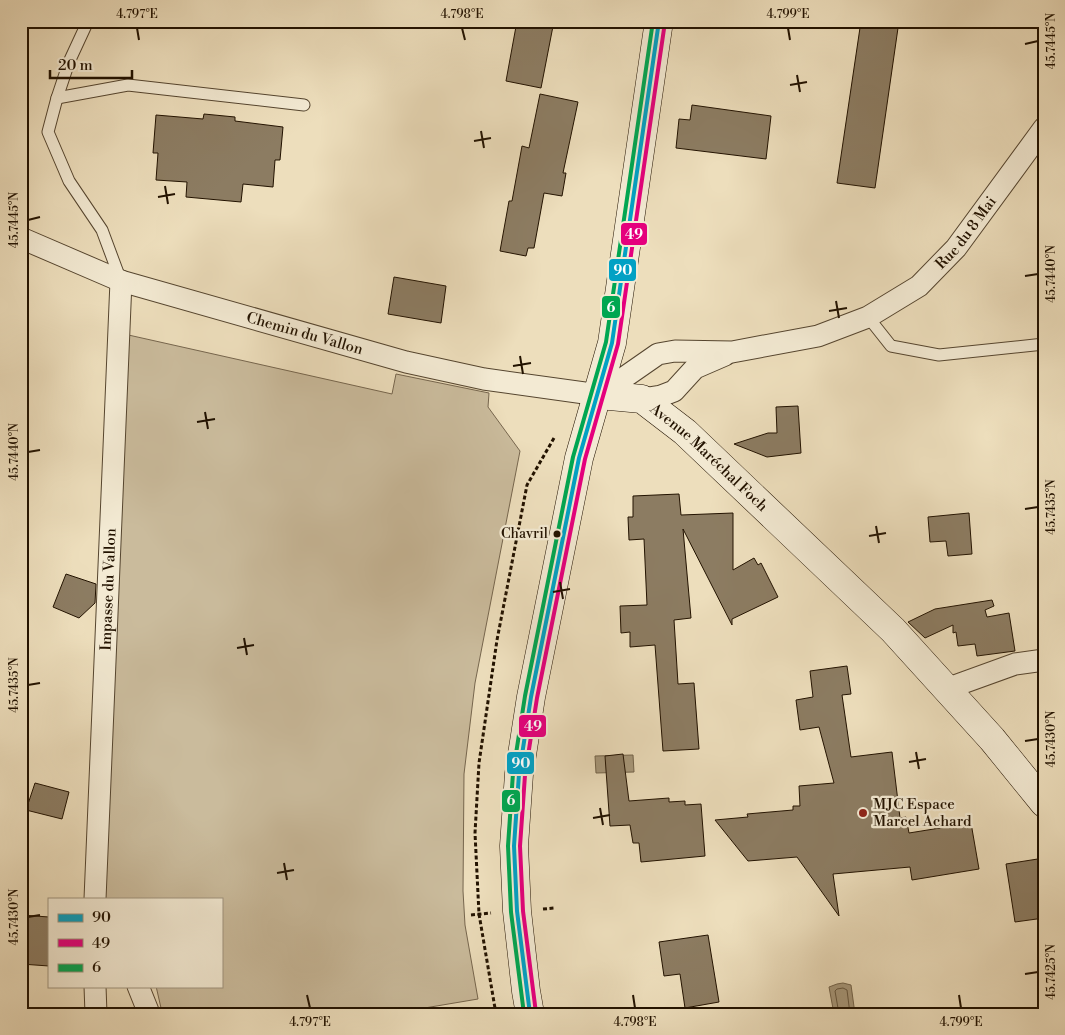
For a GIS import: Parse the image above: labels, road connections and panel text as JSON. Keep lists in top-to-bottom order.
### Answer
{
  "streets": {
    "main road": ["Avenue Maréchal Foch"],
    "street": ["Rue du 8 Mai", "Chemin du Vallon", "Impasse du Vallon"]
  },
  "crossings": [
    ["Rue du 8 Mai", "Chemin du Vallon"],
    ["Rue du 8 Mai", "Avenue Maréchal Foch"],
    ["Chemin du Vallon", "Avenue Maréchal Foch"],
    ["Chemin du Vallon", "Impasse du Vallon"]
  ],
  "places": ["Chavril", "MJC Espace Marcel Achard"],
  "lines": ["transit line 90", "transit line 6", "transit line 49"],
  "legend": ["90", "49", "6"],
  "scale_bar": "20 m",
  "coordinates": [
    "4.797°E",
    "4.798°E",
    "4.799°E",
    "45.7445°N",
    "45.7440°N",
    "45.7435°N",
    "45.7430°N",
    "45.7425°N"
  ]
}
